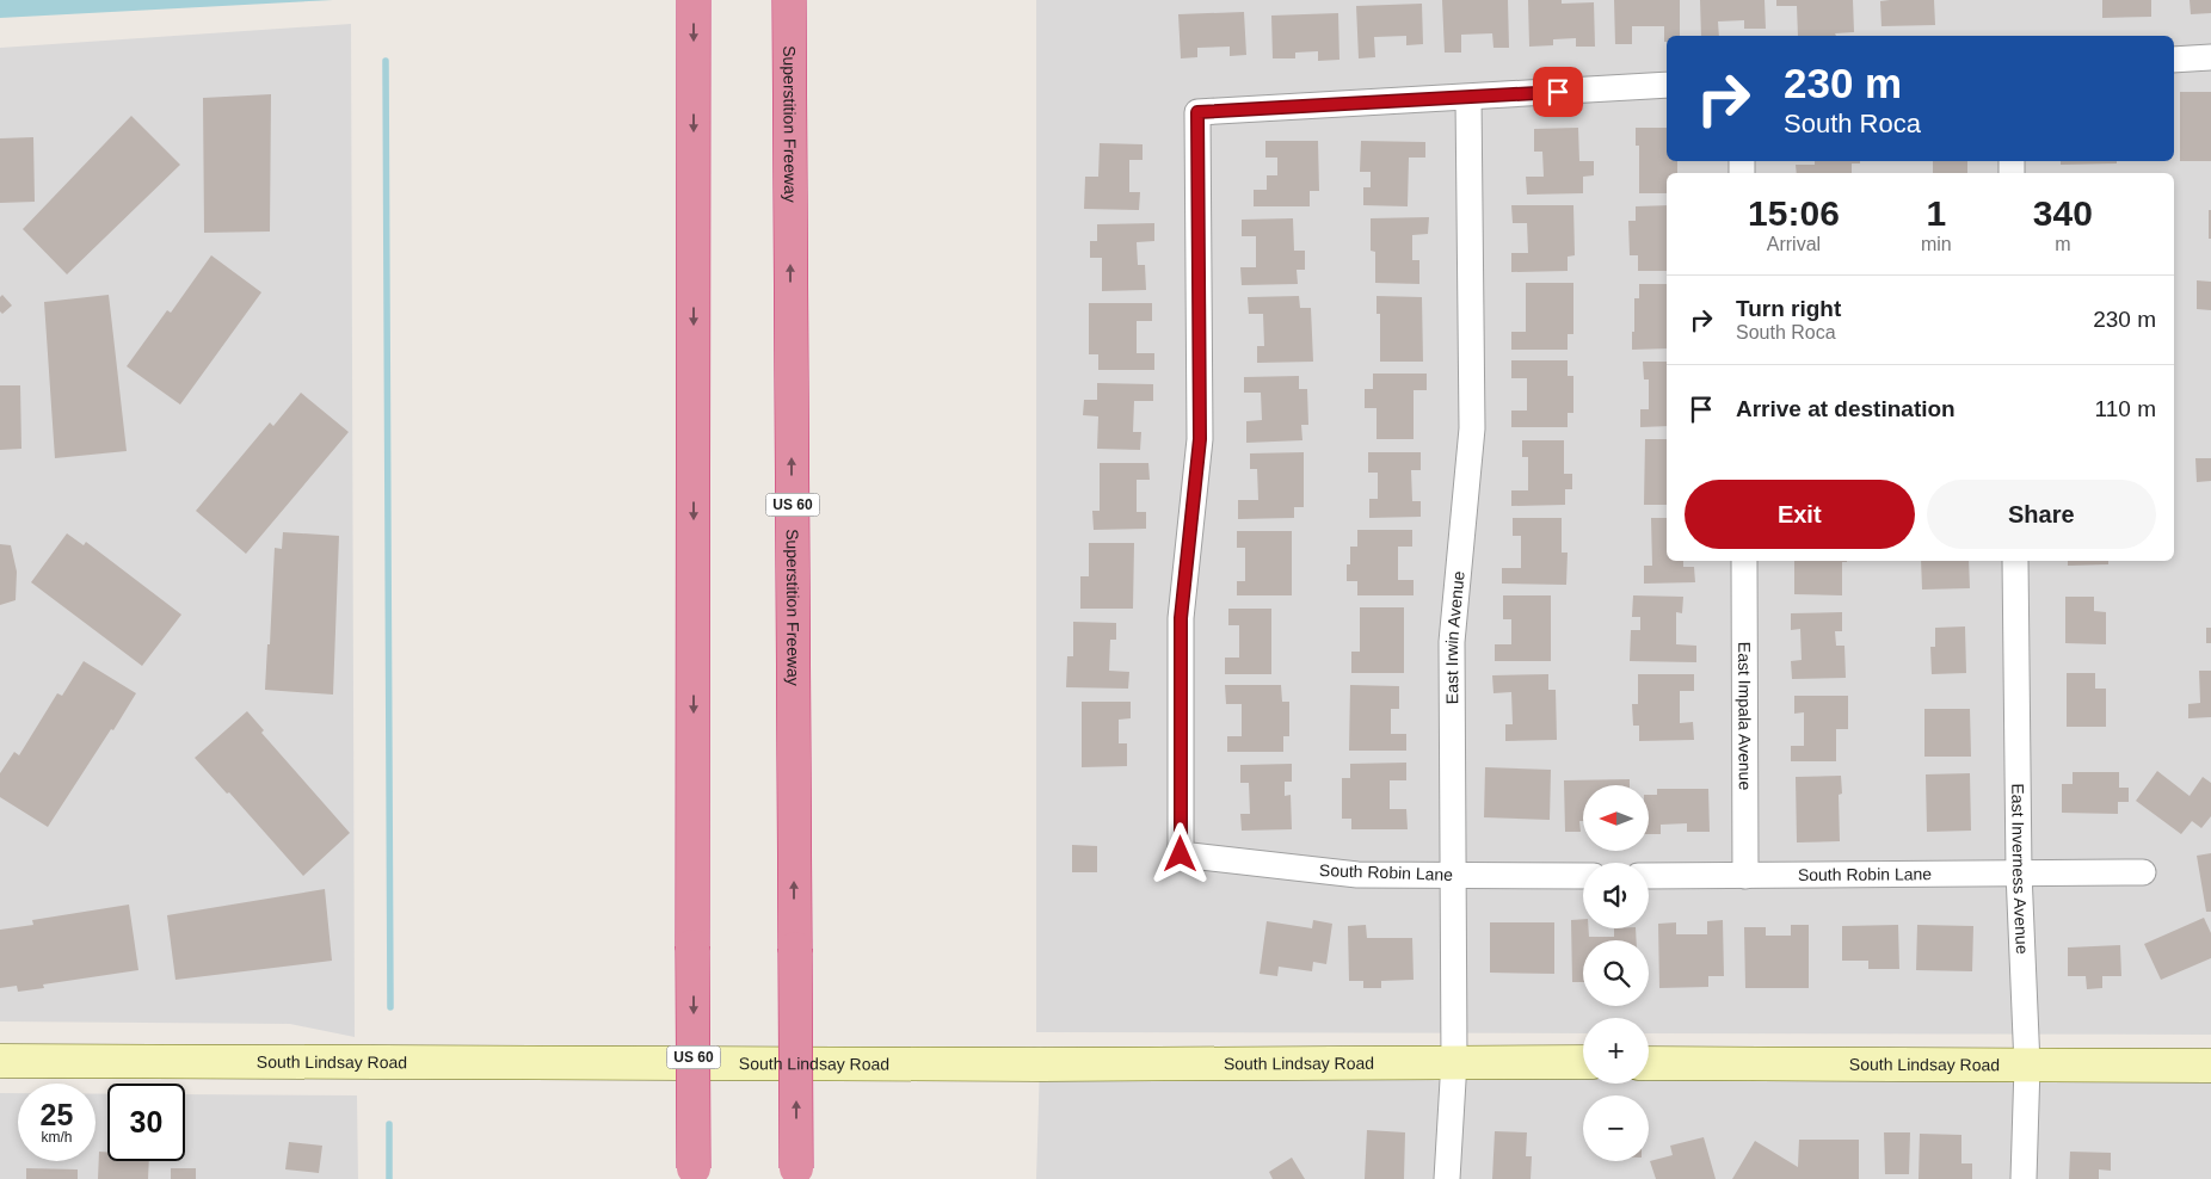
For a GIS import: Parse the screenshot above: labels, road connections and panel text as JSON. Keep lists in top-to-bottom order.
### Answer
{
  "streets": {
    "highway": ["Superstition Freeway", "US 60"],
    "main road": ["South Lindsay Road"],
    "street": [
      "East Irwin Avenue",
      "East Impala Avenue",
      "East Inverness Avenue",
      "South Robin Lane"
    ]
  },
  "crossings": [
    ["East Irwin Avenue", "South Robin Lane"],
    ["East Irwin Avenue", "South Lindsay Road"],
    ["East Impala Avenue", "South Robin Lane"],
    ["East Inverness Avenue", "South Robin Lane"],
    ["East Inverness Avenue", "South Lindsay Road"]
  ],
  "north": "left",
  "page": {
    "turn": ["230 m", "South Roca"],
    "eta": [
      "15:06",
      "Arrival",
      "1",
      "min",
      "340",
      "m"
    ],
    "list": [
      {
        "name": "Turn right",
        "note": "South Roca",
        "value": "230 m"
      },
      {
        "name": "Arrive at destination",
        "value": "110 m"
      }
    ],
    "buttons": ["Exit", "Share"],
    "map_buttons": ["+", "−"],
    "speed": "25 km/h",
    "limit": "30"
  }
}
